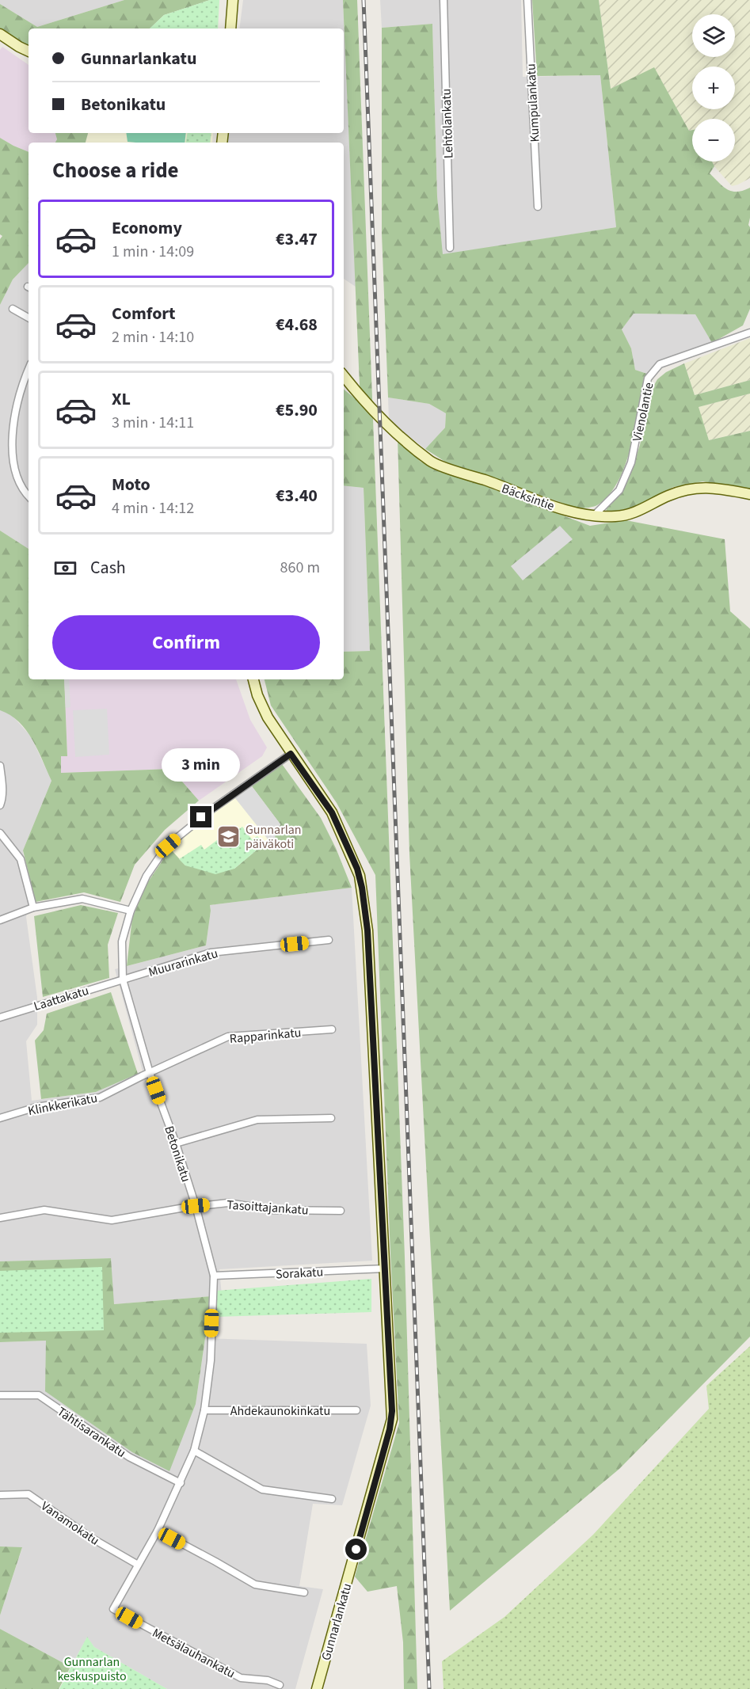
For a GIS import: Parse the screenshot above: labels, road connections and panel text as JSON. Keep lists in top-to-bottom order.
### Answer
{
  "streets": {
    "street": [
      "Kumpulankatu",
      "Lehtolankatu",
      "Vienolantie",
      "Bäcksintie",
      "Muurarinkatu",
      "Laattakatu",
      "Rapparinkatu",
      "Klinkkerikatu",
      "Betonikatu",
      "Tasoittajankatu",
      "Sorakatu",
      "Ahdekaunokinkatu",
      "Tähtisarankatu",
      "Vanamokatu",
      "Gunnarlankatu",
      "Metsälauhankatu"
    ]
  },
  "crossings": [
    ["Vienolantie", "Bäcksintie"],
    ["Muurarinkatu", "Laattakatu"],
    ["Muurarinkatu", "Betonikatu"],
    ["Laattakatu", "Betonikatu"],
    ["Rapparinkatu", "Klinkkerikatu"],
    ["Rapparinkatu", "Betonikatu"],
    ["Klinkkerikatu", "Betonikatu"],
    ["Betonikatu", "Tasoittajankatu"],
    ["Betonikatu", "Sorakatu"],
    ["Betonikatu", "Ahdekaunokinkatu"],
    ["Betonikatu", "Tähtisarankatu"],
    ["Betonikatu", "Vanamokatu"],
    ["Betonikatu", "Gunnarlankatu"],
    ["Betonikatu", "Metsälauhankatu"],
    ["Sorakatu", "Gunnarlankatu"]
  ],
  "parks": ["Gunnarlan keskuspuisto"],
  "places": {
    "school or university": ["Gunnarlan päiväkoti"]
  },
  "page": {
    "map_buttons": ["+", "−"],
    "banner": ["Gunnarlankatu", "Betonikatu"],
    "heading": "Choose a ride",
    "list": [
      {
        "name": "Economy",
        "note": "1 min · 14:09",
        "value": "€3.47"
      },
      {
        "name": "Comfort",
        "note": "2 min · 14:10",
        "value": "€4.68"
      },
      {
        "name": "XL",
        "note": "3 min · 14:11",
        "value": "€5.90"
      },
      {
        "name": "Moto",
        "note": "4 min · 14:12",
        "value": "€3.40"
      }
    ],
    "pay": ["Cash", "860 m"],
    "buttons": "Confirm",
    "bubble": "3 min"
  }
}
